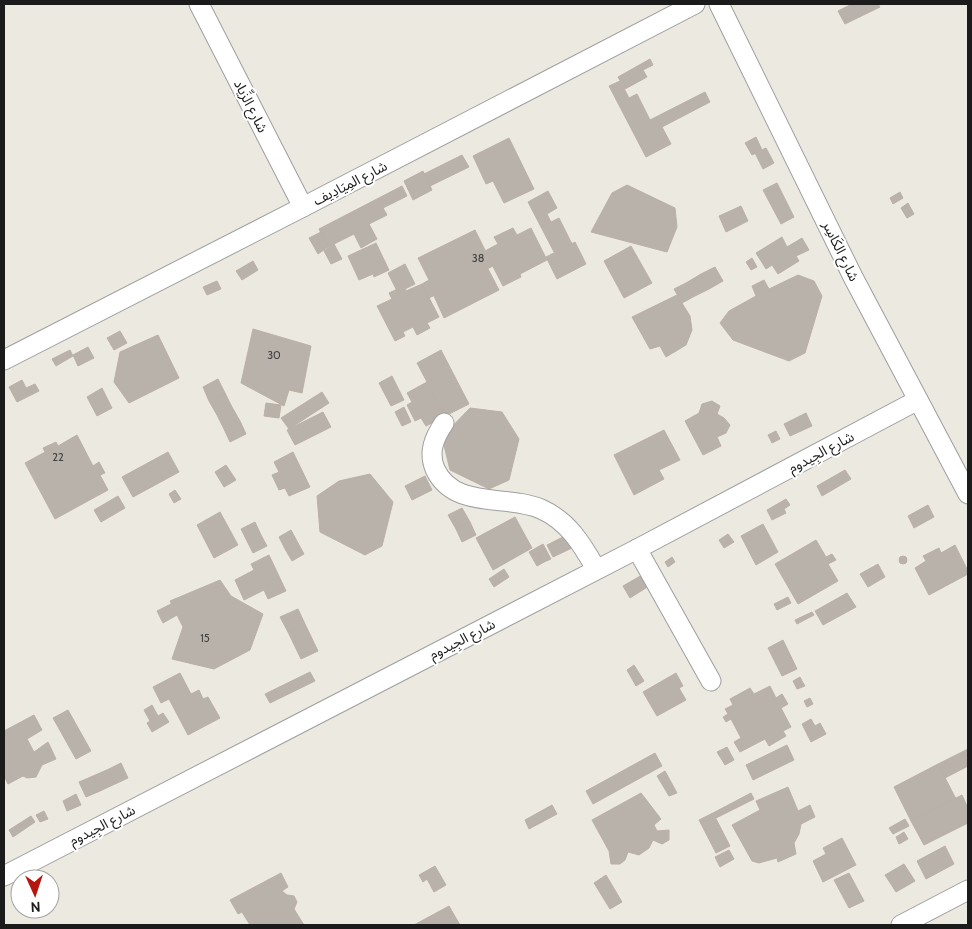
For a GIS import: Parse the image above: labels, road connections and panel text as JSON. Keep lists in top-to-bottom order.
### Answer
{
  "streets": {
    "street": [
      "شارع الزِّياد",
      "شارع المِيَادِيف",
      "شارع الكَاسِر",
      "شارع الجِيدوم"
    ]
  },
  "crossings": [
    ["شارع الزِّياد", "شارع المِيَادِيف"],
    ["شارع الكَاسِر", "شارع الجِيدوم"]
  ],
  "house_numbers": [
    "38",
    "30",
    "22",
    "15"
  ],
  "north": "bottom"
}
